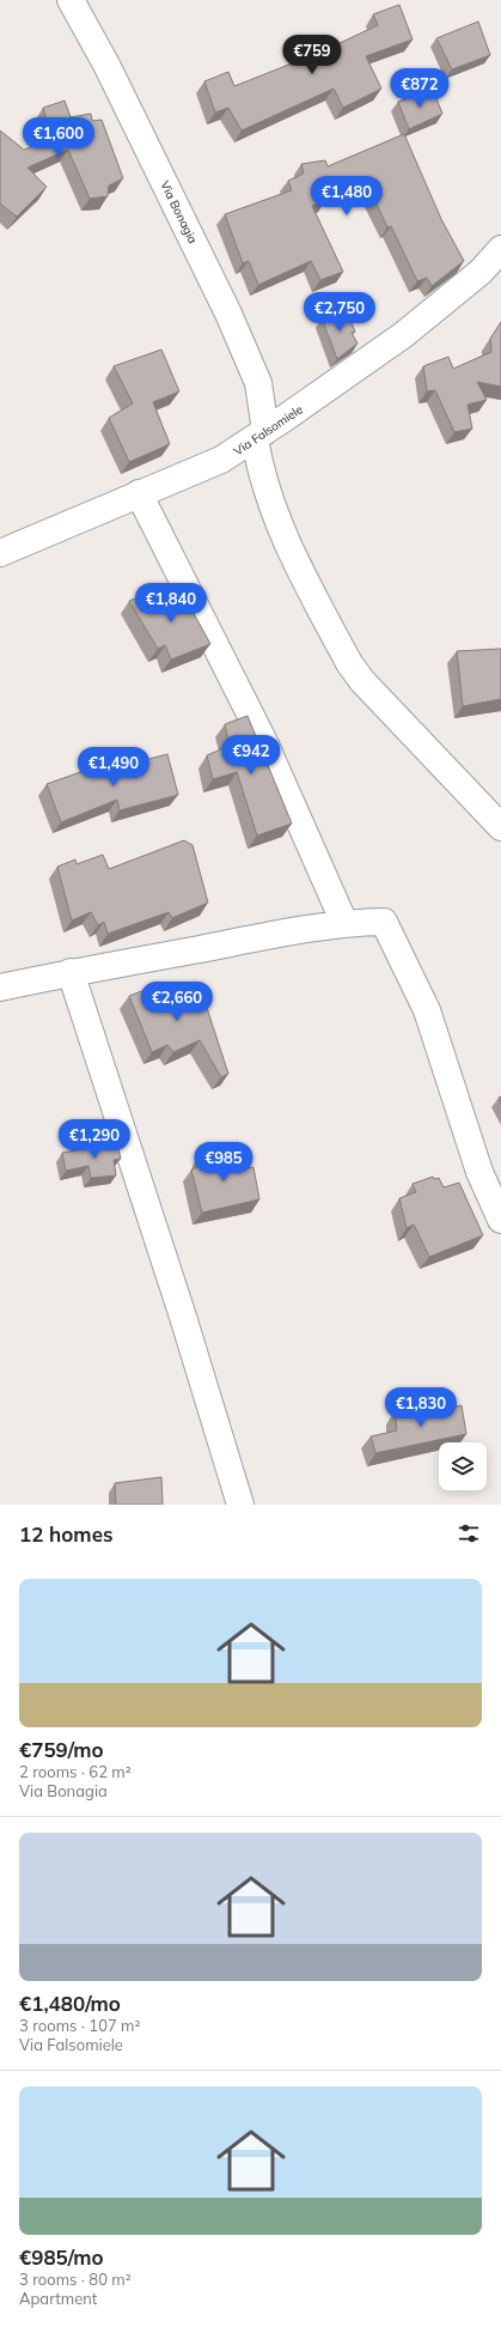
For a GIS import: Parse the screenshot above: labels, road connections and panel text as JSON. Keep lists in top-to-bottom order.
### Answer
{
  "streets": {
    "street": ["Via Bonagia", "Via Falsomiele"]
  },
  "crossings": [
    ["Via Bonagia", "Via Falsomiele"]
  ],
  "page": {
    "price": [
      "€759",
      "€872",
      "€1,600",
      "€1,480",
      "€2,750",
      "€1,840",
      "€942",
      "€1,490",
      "€2,660",
      "€1,290",
      "€985",
      "€1,830"
    ],
    "heading": "12 homes",
    "list": [
      {
        "name": "€759/mo",
        "note": "2 rooms · 62 m² · Via Bonagia"
      },
      {
        "name": "€1,480/mo",
        "note": "3 rooms · 107 m² · Via Falsomiele"
      },
      {
        "name": "€985/mo",
        "note": "3 rooms · 80 m² · Apartment"
      }
    ]
  }
}
